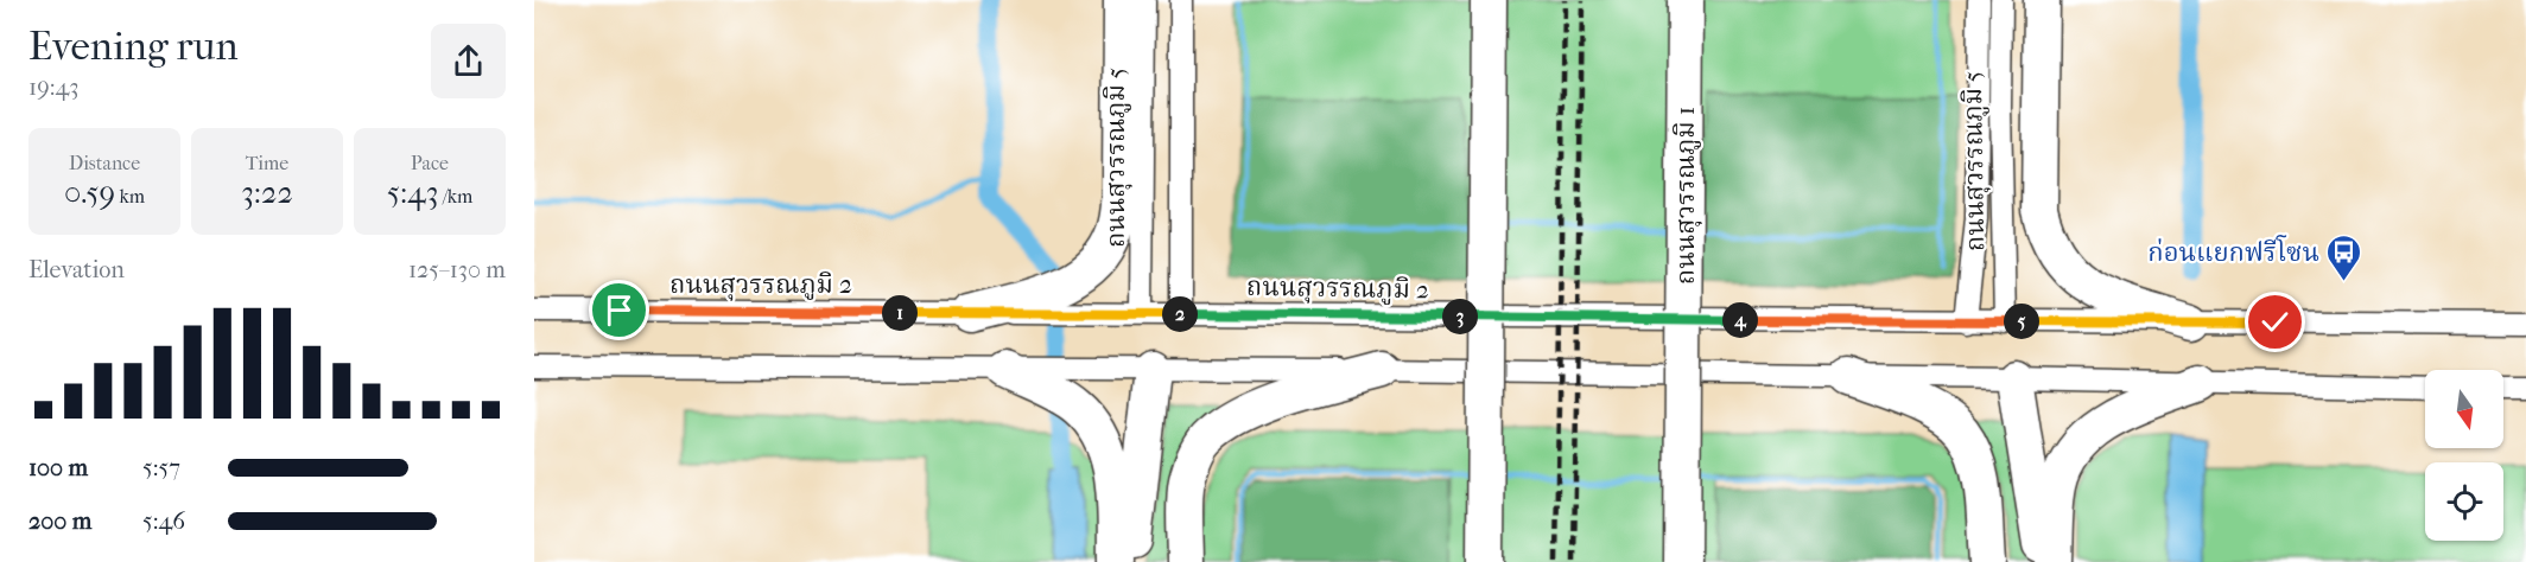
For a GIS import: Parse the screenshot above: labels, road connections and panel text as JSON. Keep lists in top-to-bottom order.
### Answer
{
  "streets": {
    "highway": ["ถนนสุวรรณภูมิ 1"],
    "street": ["ถนนสุวรรณภูมิ 5", "ถนนสุวรรณภูมิ 2"]
  },
  "crossings": [
    ["ถนนสุวรรณภูมิ 5", "ถนนสุวรรณภูมิ 2"]
  ],
  "places": {
    "bus stop": ["ก่อนแยกฟรีโซน"]
  },
  "north": "bottom",
  "page": {
    "heading": ["Evening run", "19:43"],
    "stats": [
      ["Distance", "0.59 km"],
      ["Time", "3:22"],
      ["Pace", "5:43 /km"]
    ],
    "chart": ["Elevation", "125–130 m"],
    "pins": [
      "1",
      "2",
      "3",
      "4",
      "5"
    ],
    "list": [
      {
        "name": "100 m",
        "note": "5:57"
      },
      {
        "name": "200 m",
        "note": "5:46"
      }
    ]
  }
}
